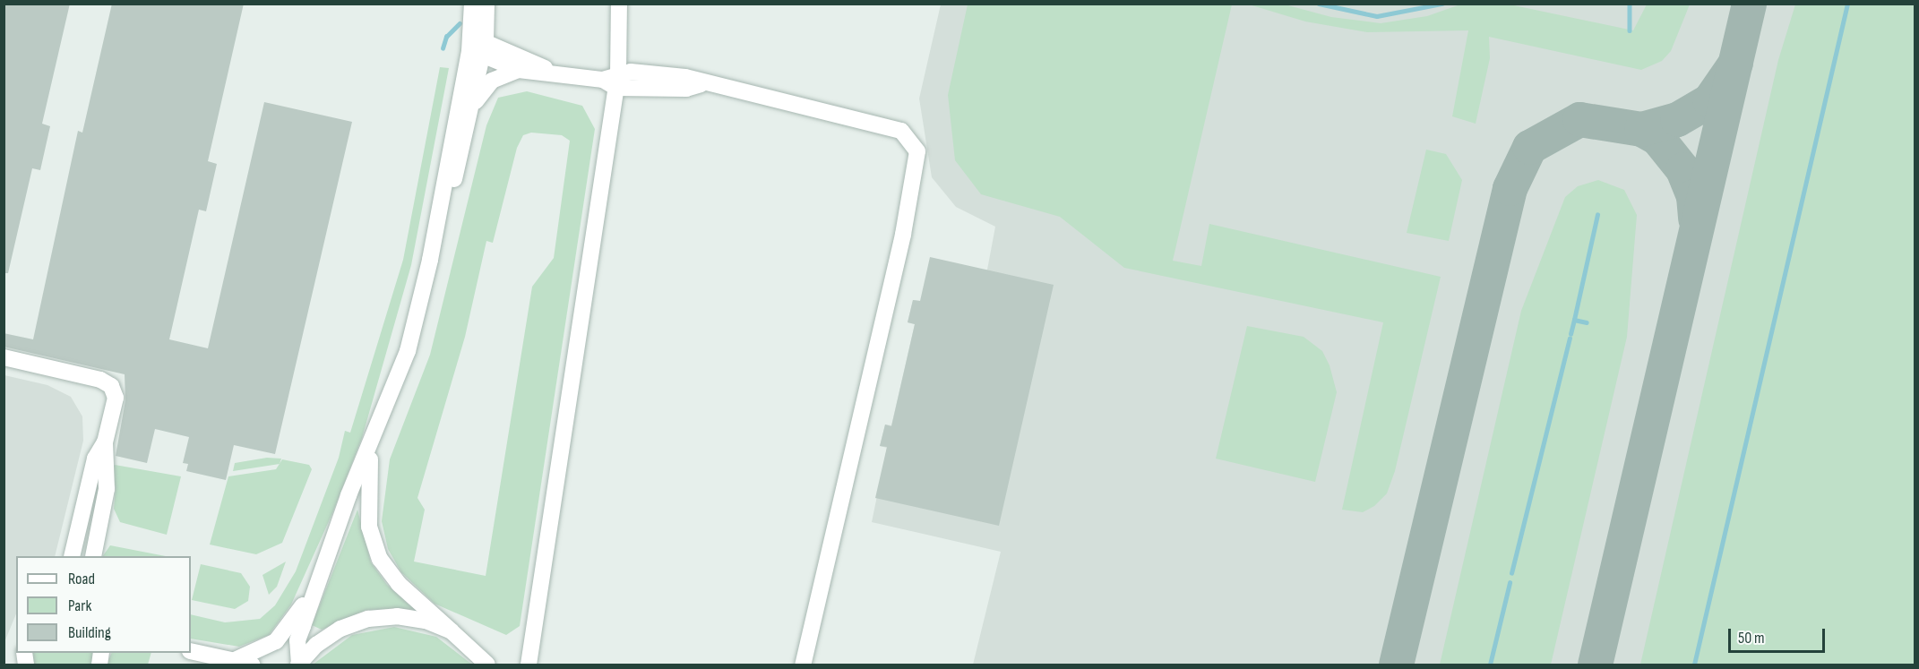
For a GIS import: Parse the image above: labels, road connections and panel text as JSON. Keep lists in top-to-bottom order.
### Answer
{
  "legend": ["Road", "Park", "Building"],
  "scale_bar": "50 m"
}
